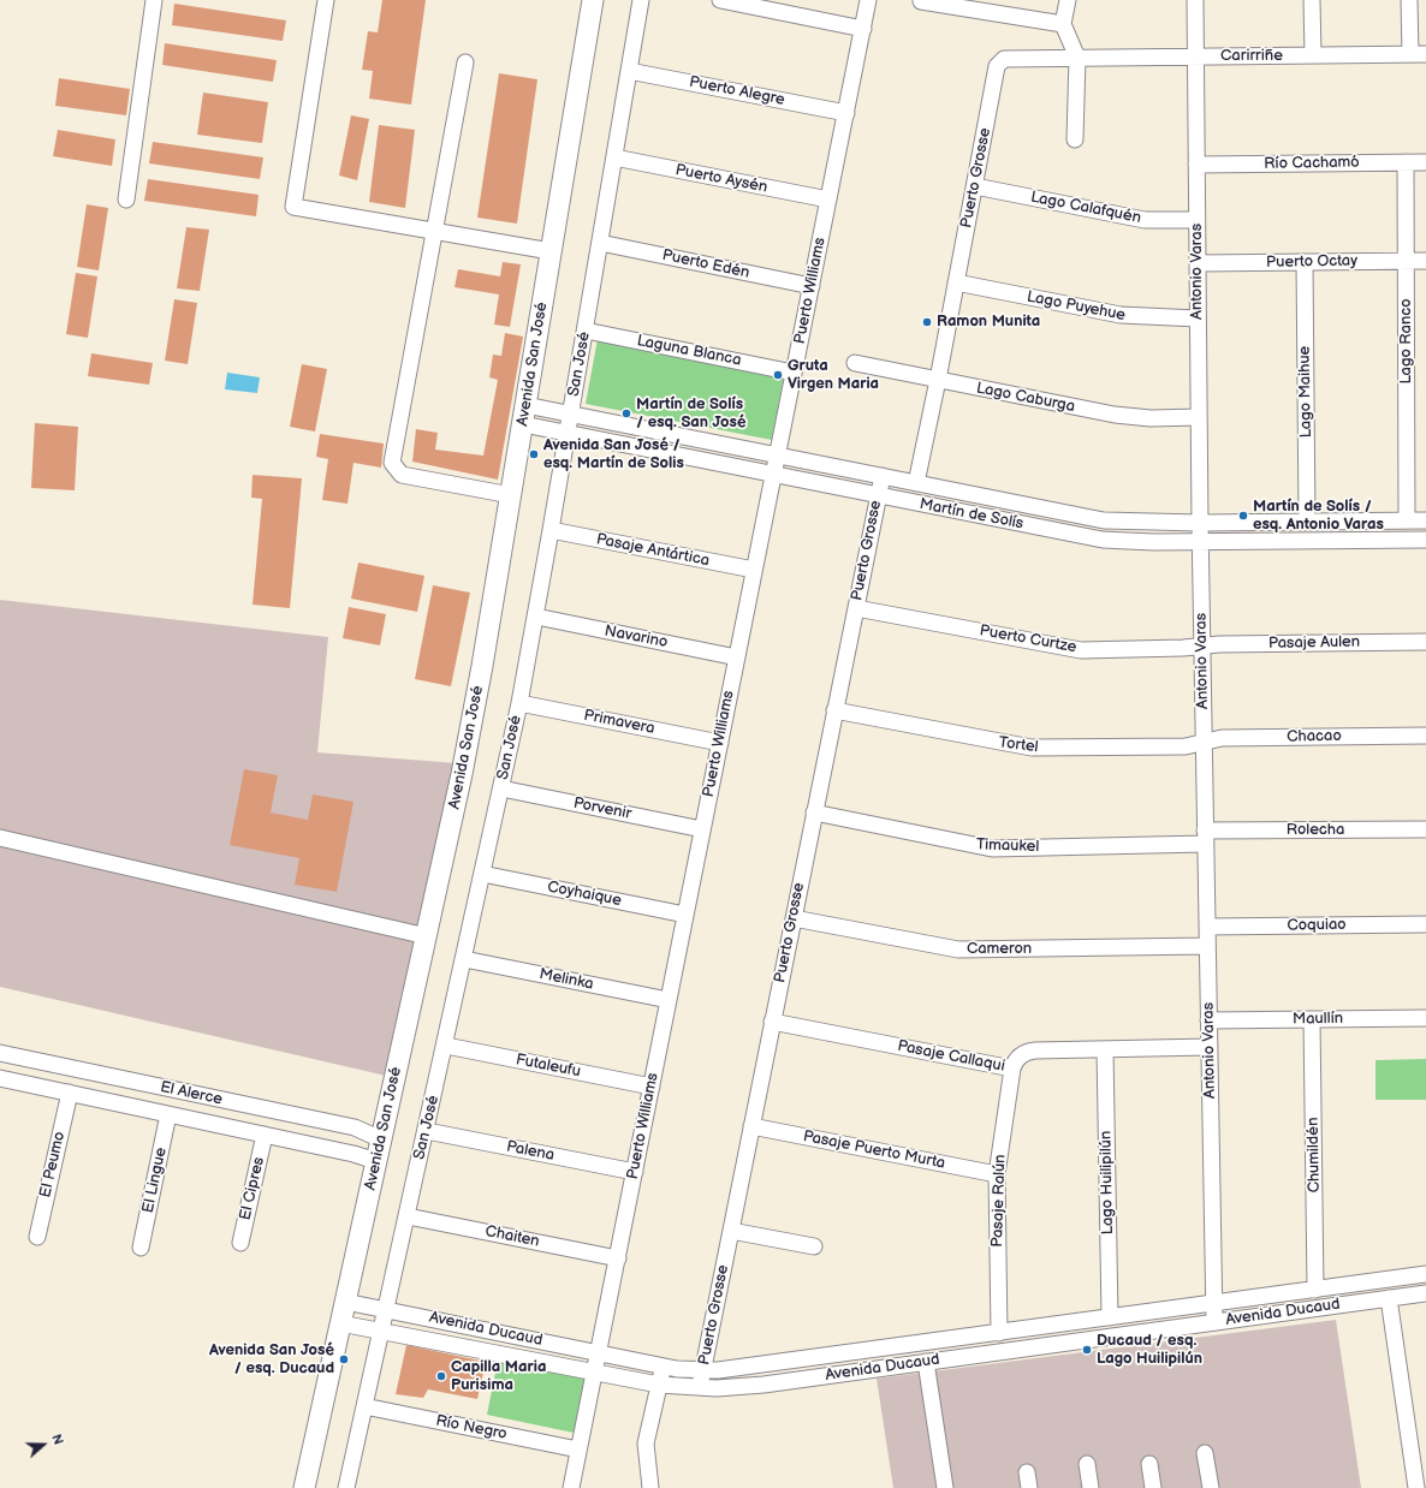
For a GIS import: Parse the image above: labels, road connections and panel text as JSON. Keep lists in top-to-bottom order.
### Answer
{
  "streets": {
    "main road": ["Avenida San José"],
    "street": [
      "Carirriñe",
      "Puerto Alegre",
      "Río Cachamó",
      "Puerto Grosse",
      "Puerto Aysén",
      "Lago Calafquén",
      "Puerto Octay",
      "Puerto Edén",
      "Antonio Varas",
      "Puerto Williams",
      "Lago Puyehue",
      "Lago Ranco",
      "Laguna Blanca",
      "San José",
      "Lago Maihue",
      "Lago Caburga",
      "Martín de Solís",
      "Pasaje Antártica",
      "Navarino",
      "Puerto Curtze",
      "Pasaje Aulen",
      "Primavera",
      "Chacao",
      "Tortel",
      "Porvenir",
      "Rolecha",
      "Timaukel",
      "Coyhaique",
      "Coquiao",
      "Cameron",
      "Melinka",
      "Maullín",
      "Pasaje Callaqui",
      "Futaleufu",
      "El Alerce",
      "Pasaje Puerto Murta",
      "Palena",
      "Chumildén",
      "El Peumo",
      "El Lingue",
      "Lago Huilipilún",
      "El Cipres",
      "Pasaje Ralún",
      "Chaiten",
      "Avenida Ducaud",
      "Río Negro"
    ]
  },
  "crossings": [
    ["Carirriñe", "Puerto Grosse"],
    ["Carirriñe", "Antonio Varas"],
    ["Puerto Alegre", "Puerto Williams"],
    ["Puerto Alegre", "San José"],
    ["Río Cachamó", "Antonio Varas"],
    ["Río Cachamó", "Lago Ranco"],
    ["Puerto Grosse", "Lago Calafquén"],
    ["Puerto Grosse", "Lago Puyehue"],
    ["Puerto Grosse", "Lago Caburga"],
    ["Puerto Grosse", "Martín de Solís"],
    ["Puerto Grosse", "Puerto Curtze"],
    ["Puerto Grosse", "Tortel"],
    ["Puerto Grosse", "Timaukel"],
    ["Puerto Grosse", "Cameron"],
    ["Puerto Grosse", "Pasaje Callaqui"],
    ["Puerto Grosse", "Pasaje Puerto Murta"],
    ["Puerto Grosse", "Avenida Ducaud"],
    ["Puerto Aysén", "Puerto Williams"],
    ["Puerto Aysén", "San José"],
    ["Lago Calafquén", "Antonio Varas"],
    ["Puerto Octay", "Antonio Varas"],
    ["Puerto Octay", "Lago Ranco"],
    ["Puerto Octay", "Lago Maihue"],
    ["Puerto Edén", "Puerto Williams"],
    ["Puerto Edén", "San José"],
    ["Antonio Varas", "Lago Puyehue"],
    ["Antonio Varas", "Lago Caburga"],
    ["Antonio Varas", "Martín de Solís"],
    ["Antonio Varas", "Puerto Curtze"],
    ["Antonio Varas", "Pasaje Aulen"],
    ["Antonio Varas", "Chacao"],
    ["Antonio Varas", "Tortel"],
    ["Antonio Varas", "Rolecha"],
    ["Antonio Varas", "Timaukel"],
    ["Antonio Varas", "Coquiao"],
    ["Antonio Varas", "Cameron"],
    ["Antonio Varas", "Maullín"],
    ["Antonio Varas", "Pasaje Callaqui"],
    ["Antonio Varas", "Avenida Ducaud"],
    ["Puerto Williams", "Laguna Blanca"],
    ["Puerto Williams", "Martín de Solís"],
    ["Puerto Williams", "Pasaje Antártica"],
    ["Puerto Williams", "Navarino"],
    ["Puerto Williams", "Primavera"],
    ["Puerto Williams", "Porvenir"],
    ["Puerto Williams", "Coyhaique"],
    ["Puerto Williams", "Melinka"],
    ["Puerto Williams", "Futaleufu"],
    ["Puerto Williams", "Palena"],
    ["Puerto Williams", "Chaiten"],
    ["Puerto Williams", "Avenida Ducaud"],
    ["Puerto Williams", "Río Negro"],
    ["Lago Ranco", "Martín de Solís"],
    ["Laguna Blanca", "San José"],
    ["Avenida San José", "Martín de Solís"],
    ["Avenida San José", "El Alerce"],
    ["Avenida San José", "Avenida Ducaud"],
    ["San José", "Martín de Solís"],
    ["San José", "Pasaje Antártica"],
    ["San José", "Navarino"],
    ["San José", "Primavera"],
    ["San José", "Porvenir"],
    ["San José", "Coyhaique"],
    ["San José", "Melinka"],
    ["San José", "Futaleufu"],
    ["San José", "Palena"],
    ["San José", "Chaiten"],
    ["San José", "Avenida Ducaud"],
    ["San José", "Río Negro"],
    ["Lago Maihue", "Martín de Solís"],
    ["Puerto Curtze", "Pasaje Aulen"],
    ["Chacao", "Tortel"],
    ["Rolecha", "Timaukel"],
    ["Maullín", "Chumildén"],
    ["Pasaje Callaqui", "Lago Huilipilún"],
    ["Pasaje Callaqui", "Pasaje Ralún"],
    ["El Alerce", "El Peumo"],
    ["El Alerce", "El Lingue"],
    ["El Alerce", "El Cipres"],
    ["Pasaje Puerto Murta", "Pasaje Ralún"],
    ["Chumildén", "Avenida Ducaud"],
    ["Lago Huilipilún", "Avenida Ducaud"],
    ["Pasaje Ralún", "Avenida Ducaud"]
  ],
  "places": [
    "Ramon Munita",
    "Gruta Virgen Maria",
    "Martín de Solís / esq. San José",
    "Avenida San José / esq. Martín de Solis",
    "Martín de Solís / esq. Antonio Varas",
    "Ducaud / esq. Lago Huilipilún",
    "Avenida San José / esq. Ducaud",
    "Capilla Maria Purisima"
  ],
  "north": "right"
}
